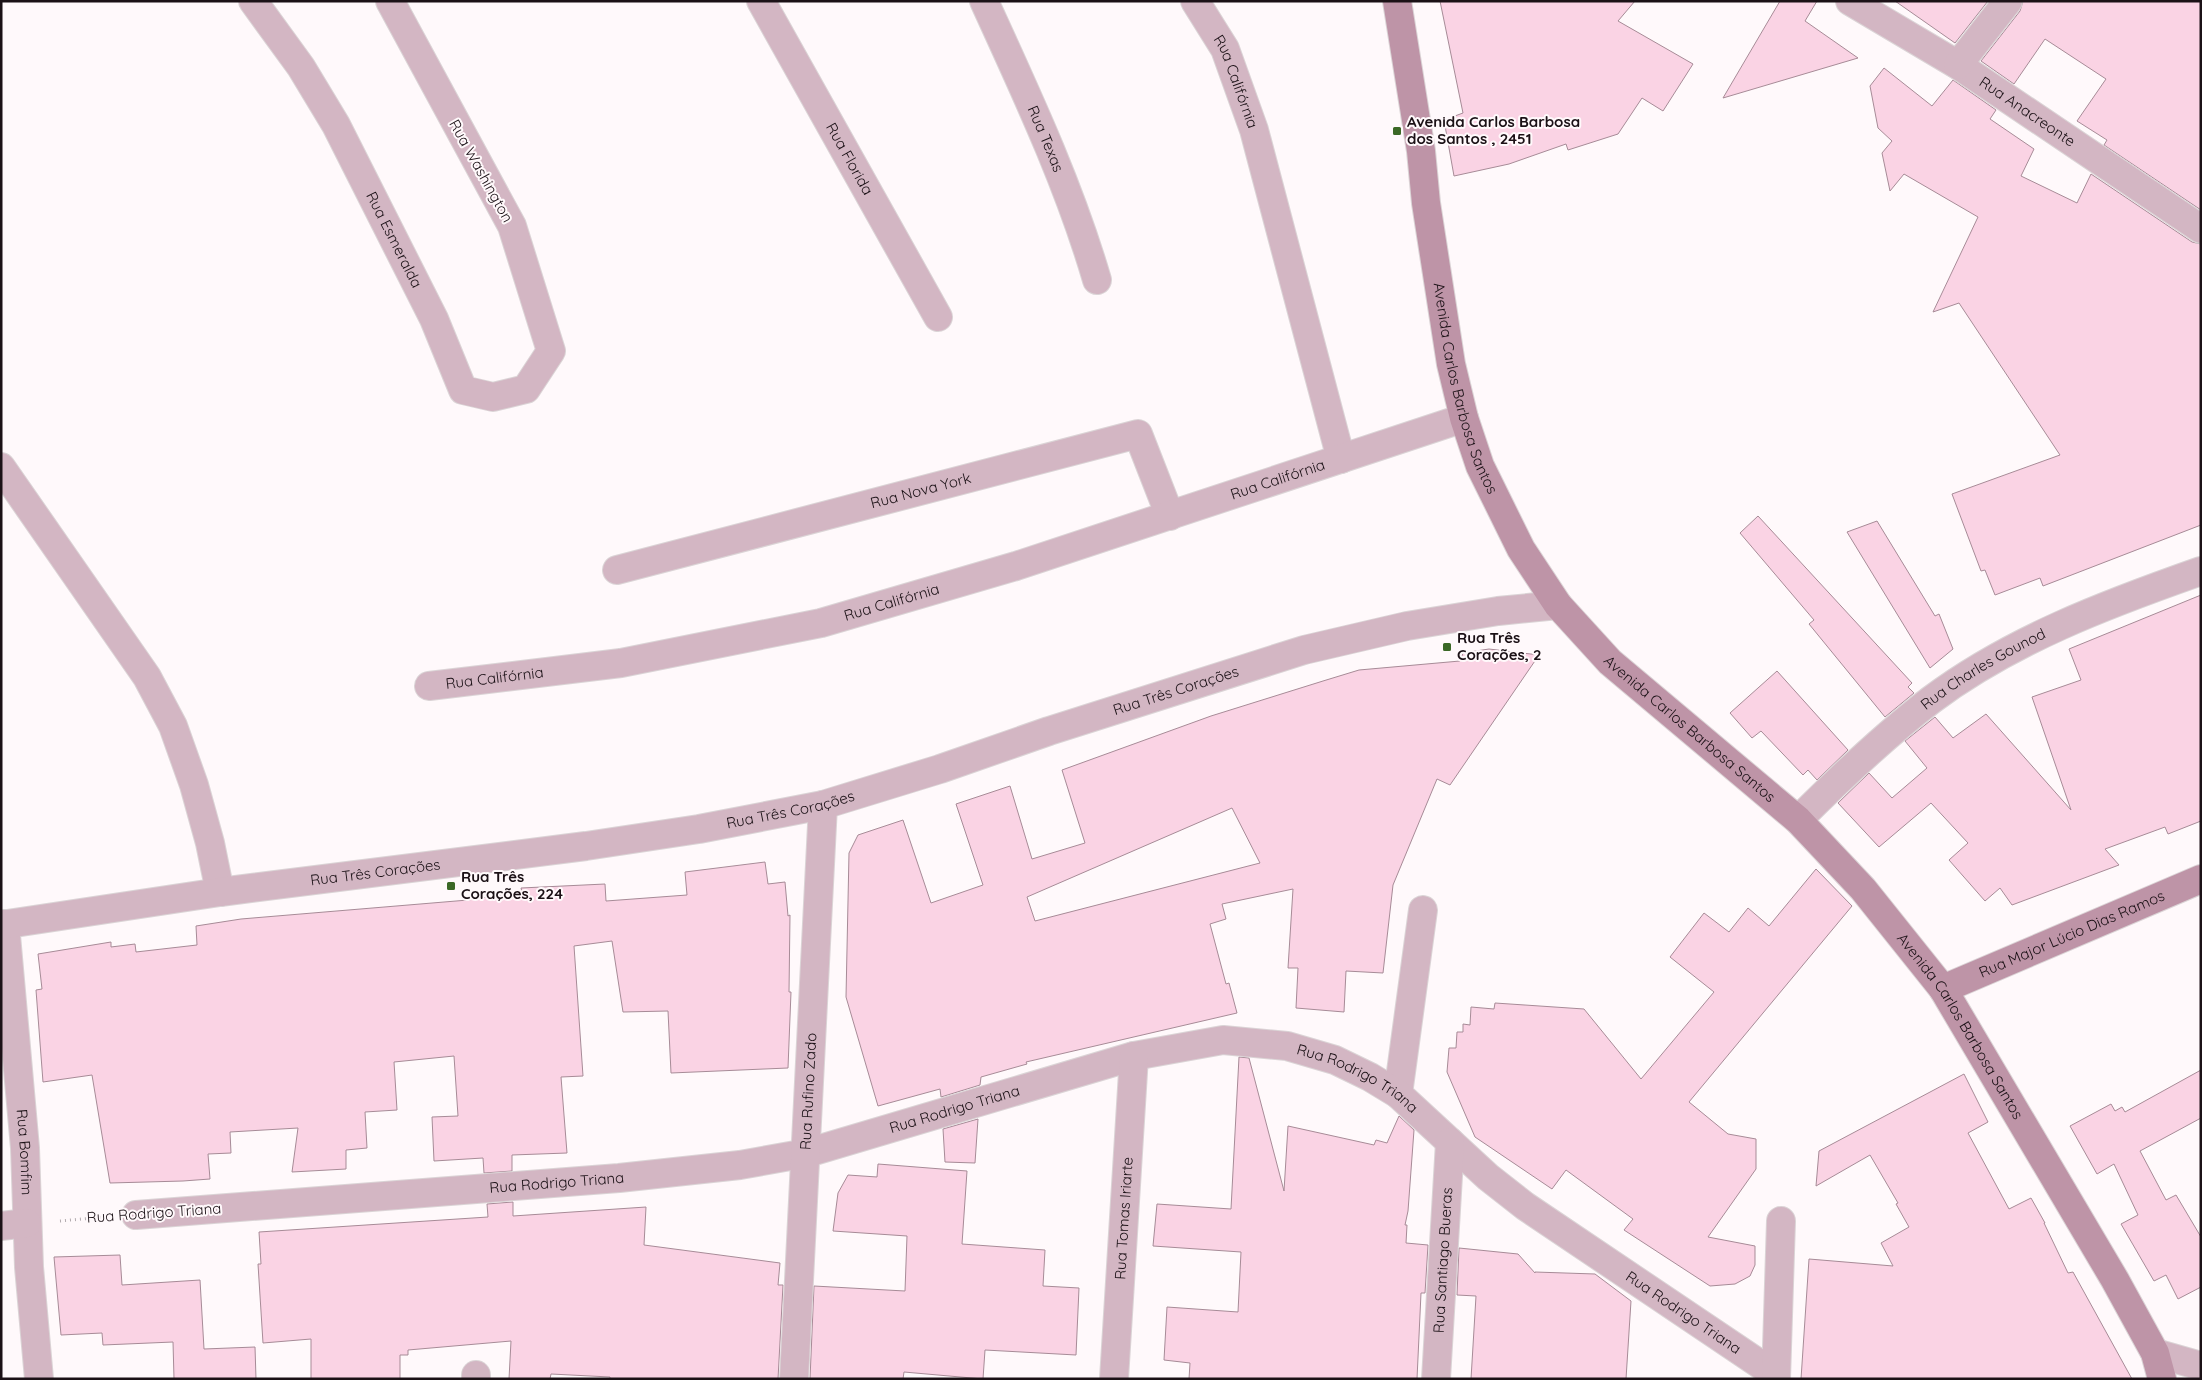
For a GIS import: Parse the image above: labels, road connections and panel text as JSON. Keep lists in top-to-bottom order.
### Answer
{
  "streets": {
    "main road": ["Avenida Carlos Barbosa Santos", "Rua Major Lúcio Dias Ramos"],
    "street": [
      "Rua Califórnia",
      "Rua Anacreonte",
      "Rua Texas",
      "Rua Florida",
      "Rua Washington",
      "Rua Esmeralda",
      "Rua Nova York",
      "Rua Charles Gounod",
      "Rua Três Corações",
      "Rua Rodrigo Triana",
      "Rua Rufino Zado",
      "Rua Bomfim",
      "Rua Tomas Iriarte",
      "Rua Santiago Bueras"
    ]
  },
  "crossings": [
    ["Rua Califórnia", "Avenida Carlos Barbosa Santos"],
    ["Rua Califórnia", "Rua Nova York"],
    ["Rua Washington", "Rua Esmeralda"],
    ["Avenida Carlos Barbosa Santos", "Rua Charles Gounod"],
    ["Avenida Carlos Barbosa Santos", "Rua Três Corações"],
    ["Avenida Carlos Barbosa Santos", "Rua Major Lúcio Dias Ramos"],
    ["Rua Três Corações", "Rua Rufino Zado"],
    ["Rua Três Corações", "Rua Bomfim"],
    ["Rua Rodrigo Triana", "Rua Rufino Zado"],
    ["Rua Rodrigo Triana", "Rua Bomfim"],
    ["Rua Rodrigo Triana", "Rua Tomas Iriarte"],
    ["Rua Rodrigo Triana", "Rua Santiago Bueras"]
  ],
  "places": {
    "transit": ["Avenida Carlos Barbosa dos Santos , 2451", "Rua Três Corações, 2", "Rua Três Corações, 224"]
  }
}
